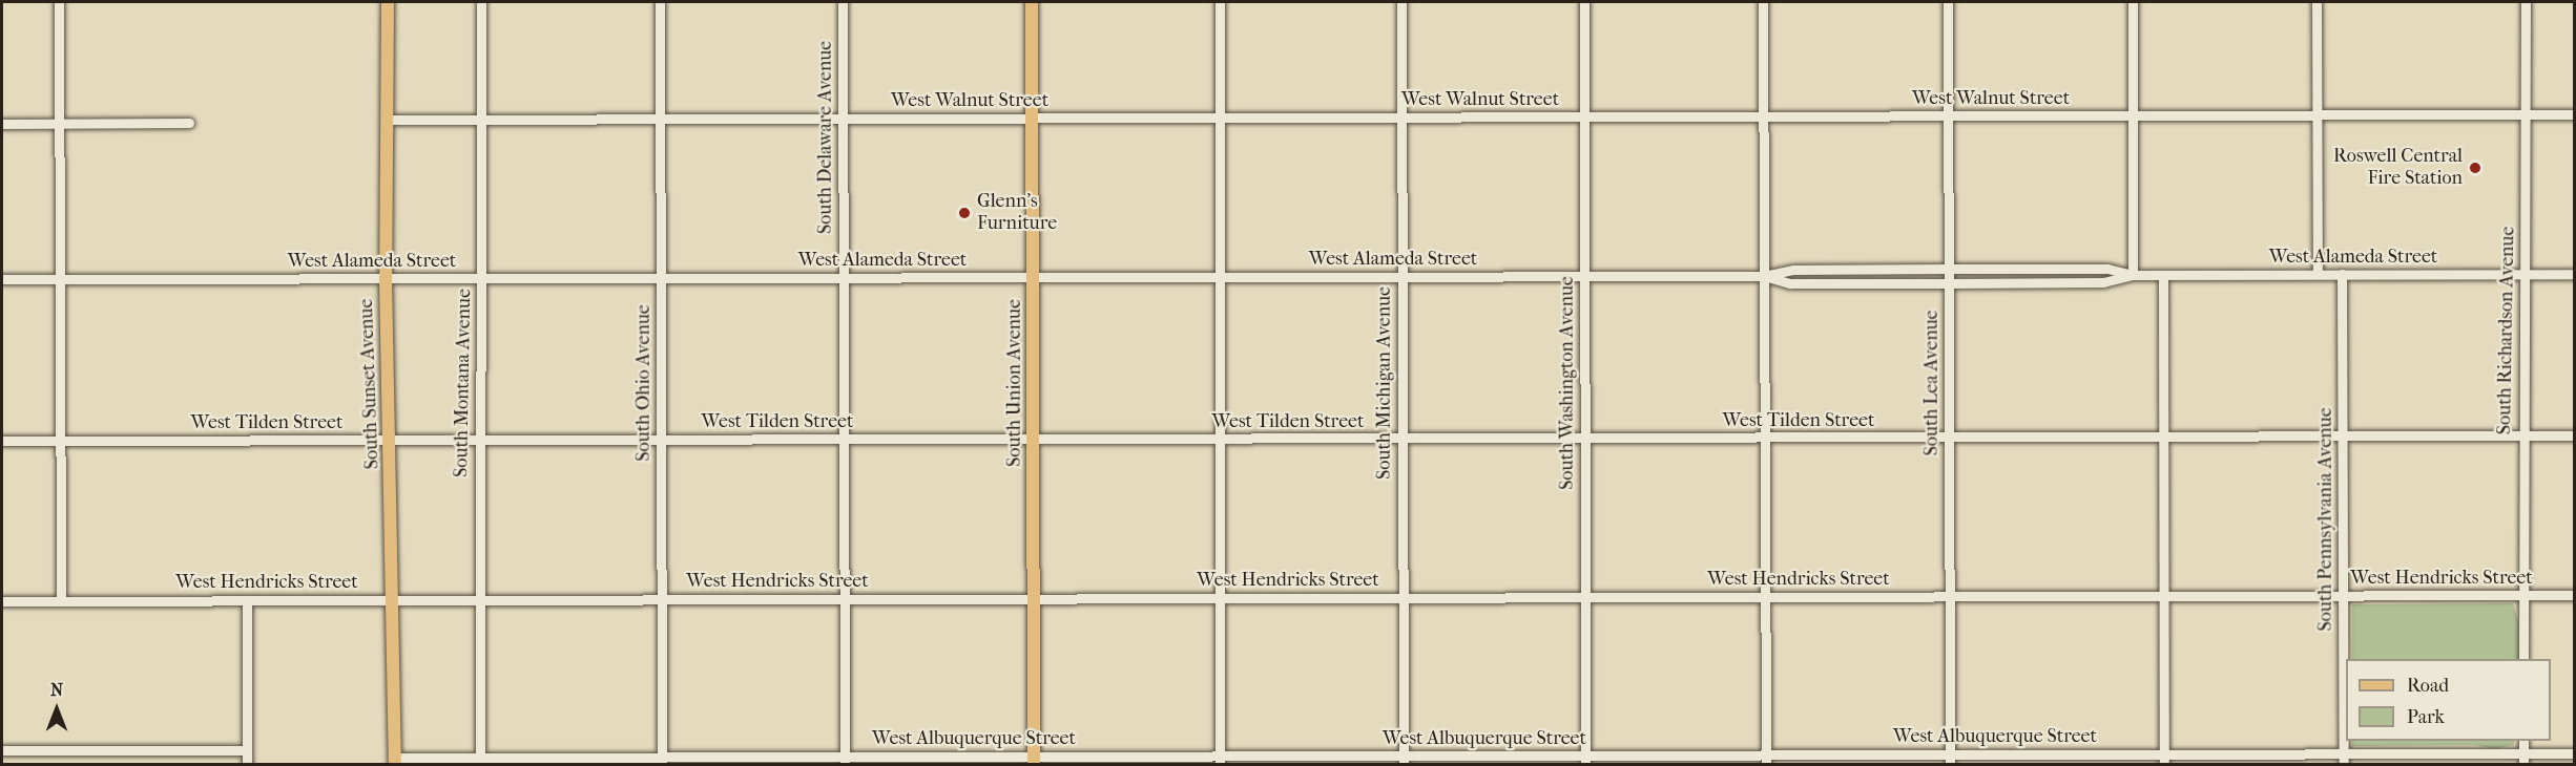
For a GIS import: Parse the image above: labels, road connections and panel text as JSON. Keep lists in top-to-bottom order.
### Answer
{
  "streets": {
    "main road": ["South Union Avenue", "South Sunset Avenue"],
    "street": [
      "West Walnut Street",
      "South Delaware Avenue",
      "West Alameda Street",
      "South Richardson Avenue",
      "South Montana Avenue",
      "South Ohio Avenue",
      "South Michigan Avenue",
      "South Washington Avenue",
      "South Lea Avenue",
      "West Tilden Street",
      "South Pennsylvania Avenue",
      "West Hendricks Street",
      "West Albuquerque Street"
    ]
  },
  "crossings": [
    ["West Walnut Street", "South Delaware Avenue"],
    ["West Walnut Street", "South Richardson Avenue"],
    ["West Walnut Street", "South Montana Avenue"],
    ["West Walnut Street", "South Ohio Avenue"],
    ["West Walnut Street", "South Union Avenue"],
    ["West Walnut Street", "South Michigan Avenue"],
    ["West Walnut Street", "South Washington Avenue"],
    ["West Walnut Street", "South Lea Avenue"],
    ["West Walnut Street", "South Sunset Avenue"],
    ["South Delaware Avenue", "West Alameda Street"],
    ["South Delaware Avenue", "West Tilden Street"],
    ["South Delaware Avenue", "West Hendricks Street"],
    ["South Delaware Avenue", "West Albuquerque Street"],
    ["West Alameda Street", "South Richardson Avenue"],
    ["West Alameda Street", "South Montana Avenue"],
    ["West Alameda Street", "South Ohio Avenue"],
    ["West Alameda Street", "South Union Avenue"],
    ["West Alameda Street", "South Michigan Avenue"],
    ["West Alameda Street", "South Washington Avenue"],
    ["West Alameda Street", "South Lea Avenue"],
    ["West Alameda Street", "South Sunset Avenue"],
    ["West Alameda Street", "South Pennsylvania Avenue"],
    ["South Richardson Avenue", "West Tilden Street"],
    ["South Richardson Avenue", "West Hendricks Street"],
    ["South Montana Avenue", "West Tilden Street"],
    ["South Montana Avenue", "West Hendricks Street"],
    ["South Montana Avenue", "West Albuquerque Street"],
    ["South Ohio Avenue", "West Tilden Street"],
    ["South Ohio Avenue", "West Hendricks Street"],
    ["South Ohio Avenue", "West Albuquerque Street"],
    ["South Union Avenue", "West Tilden Street"],
    ["South Union Avenue", "West Hendricks Street"],
    ["South Union Avenue", "West Albuquerque Street"],
    ["South Michigan Avenue", "West Tilden Street"],
    ["South Michigan Avenue", "West Hendricks Street"],
    ["South Michigan Avenue", "West Albuquerque Street"],
    ["South Washington Avenue", "West Tilden Street"],
    ["South Washington Avenue", "West Hendricks Street"],
    ["South Washington Avenue", "West Albuquerque Street"],
    ["South Lea Avenue", "West Tilden Street"],
    ["South Lea Avenue", "West Hendricks Street"],
    ["South Lea Avenue", "West Albuquerque Street"],
    ["South Sunset Avenue", "West Tilden Street"],
    ["South Sunset Avenue", "West Hendricks Street"],
    ["South Sunset Avenue", "West Albuquerque Street"],
    ["West Tilden Street", "South Pennsylvania Avenue"],
    ["South Pennsylvania Avenue", "West Hendricks Street"],
    ["South Pennsylvania Avenue", "West Albuquerque Street"]
  ],
  "places": ["Roswell Central Fire Station", "Glenn's Furniture"],
  "legend": ["Road", "Park"],
  "north": "top"
}
